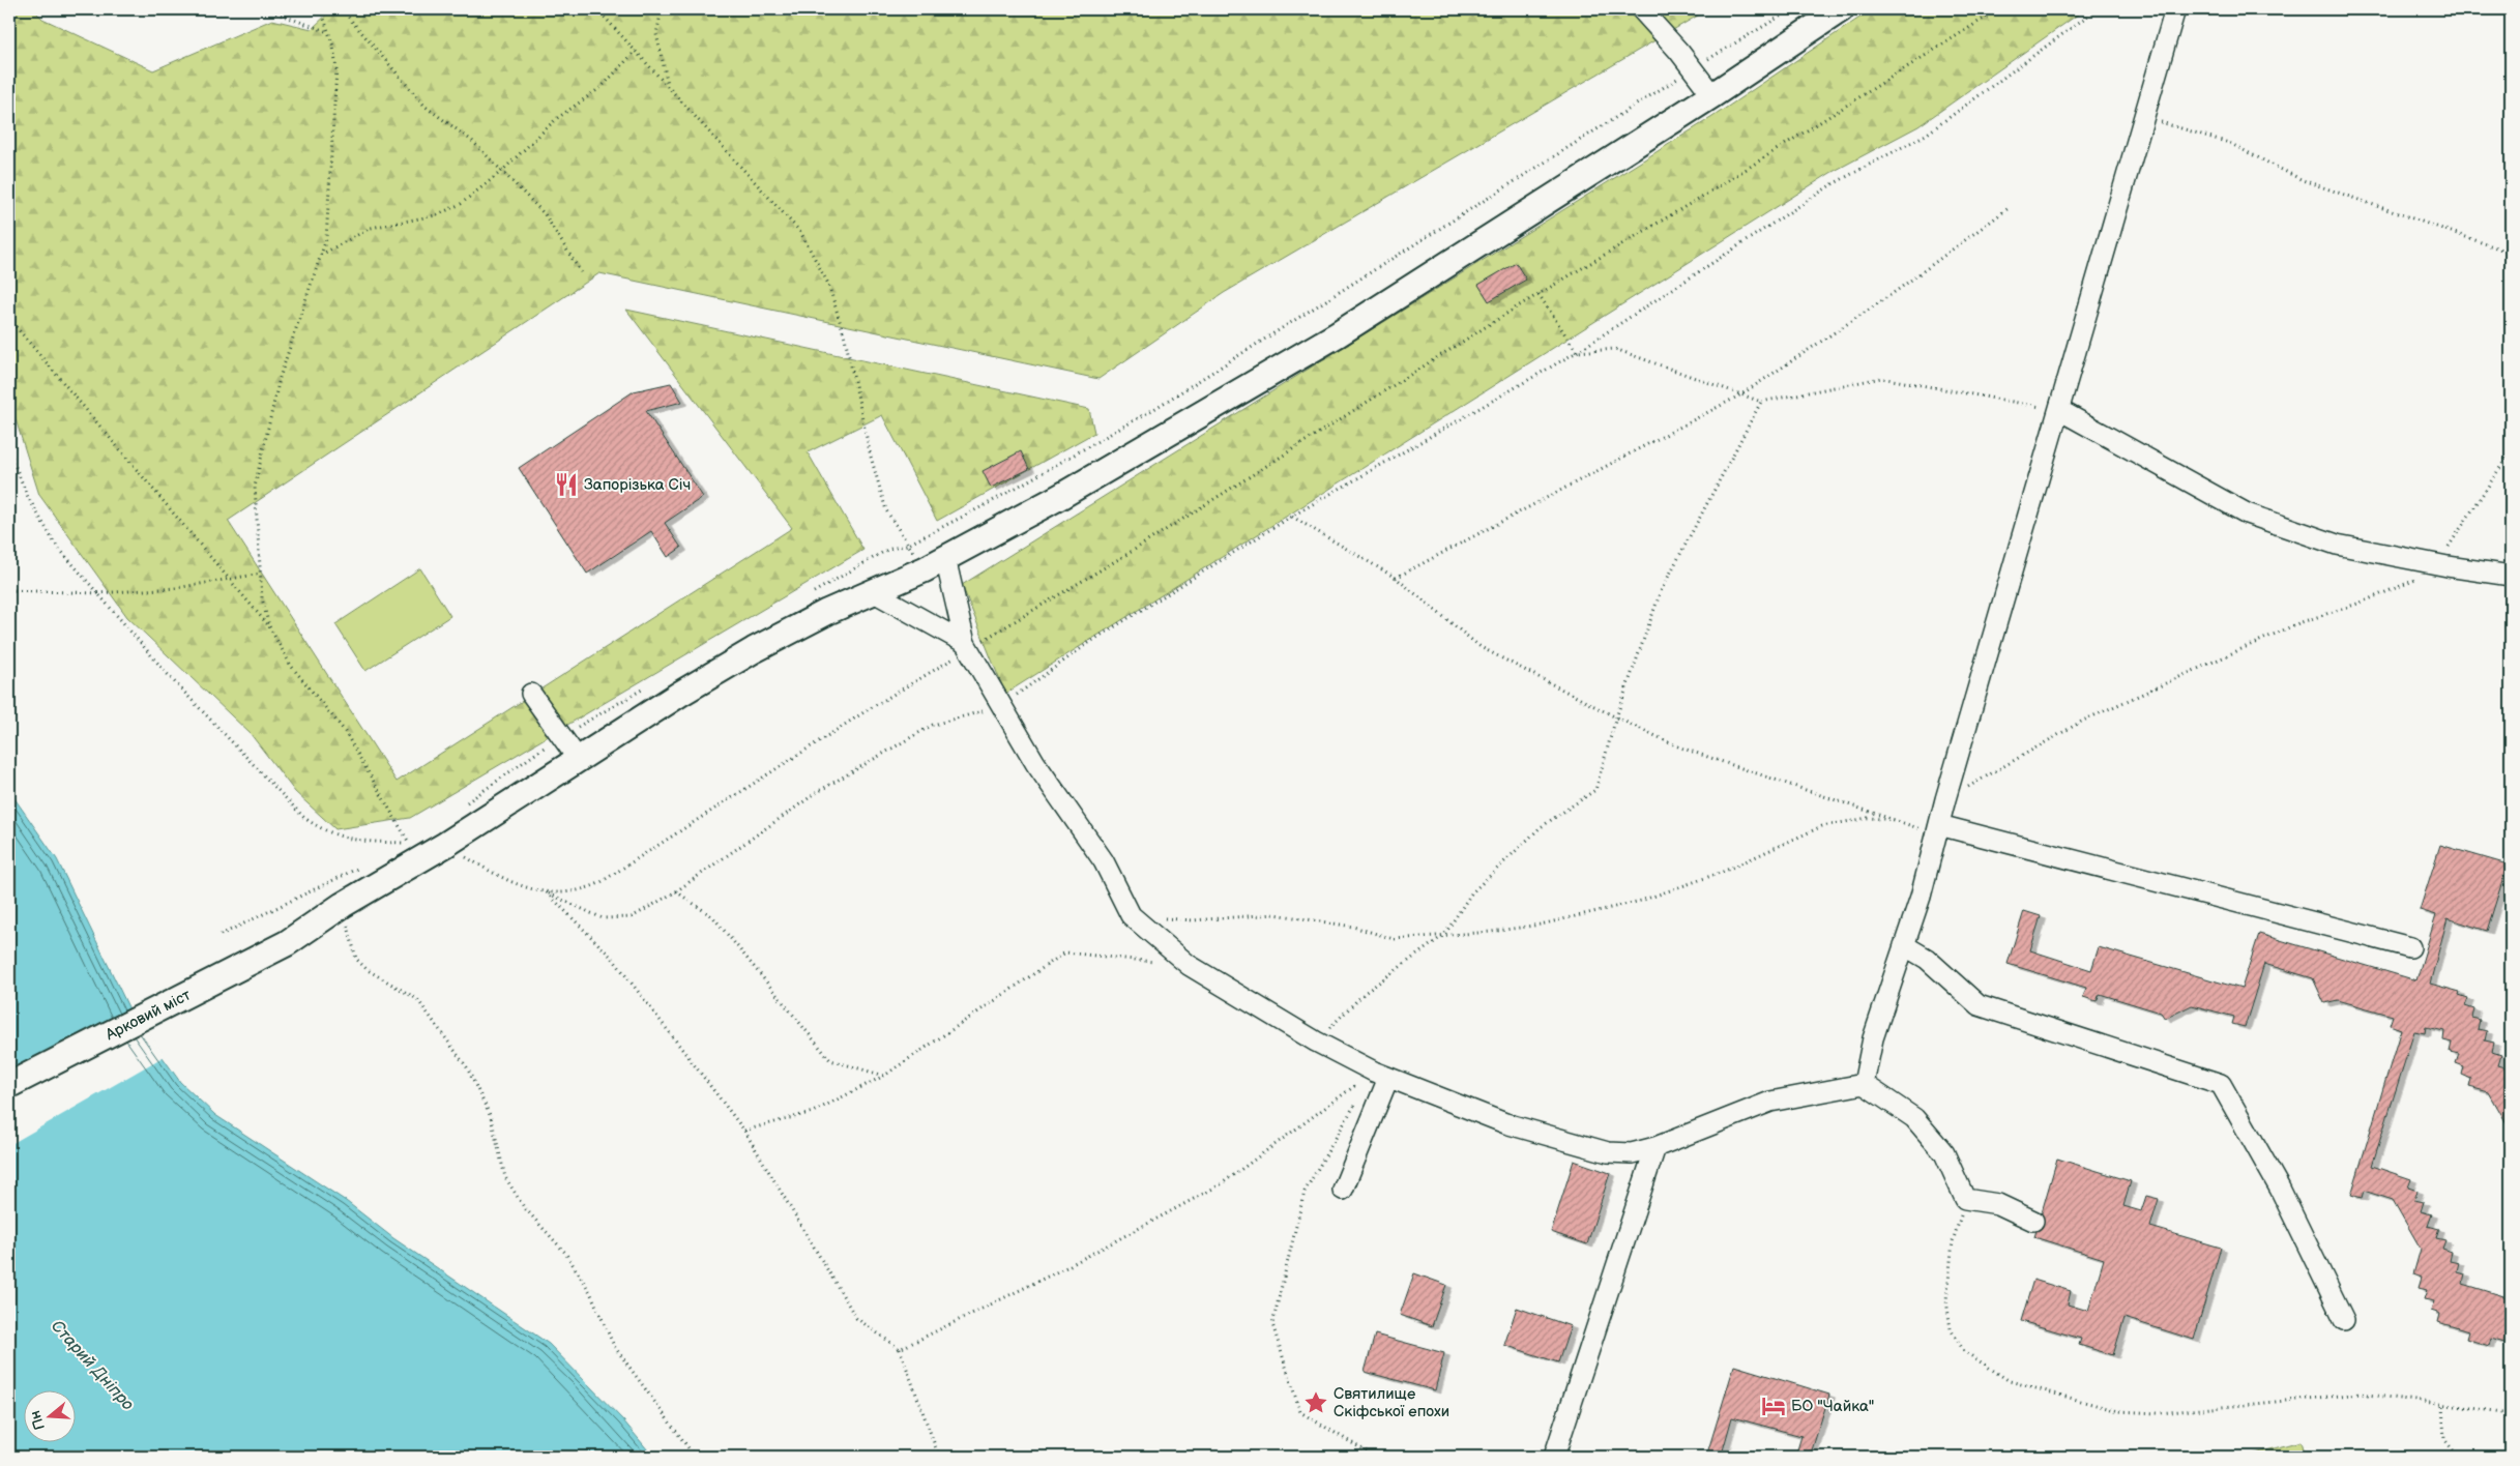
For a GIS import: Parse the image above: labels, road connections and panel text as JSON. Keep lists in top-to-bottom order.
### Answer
{
  "streets": {
    "main road": ["Арковий міст"]
  },
  "water": ["Старий Дніпро"],
  "places": {
    "restaurant": ["Запорізька Січ"],
    "place": ["Святилище Скіфської епохи"],
    "hotel": ["БО \"Чайка\""]
  },
  "north": "left"
}
